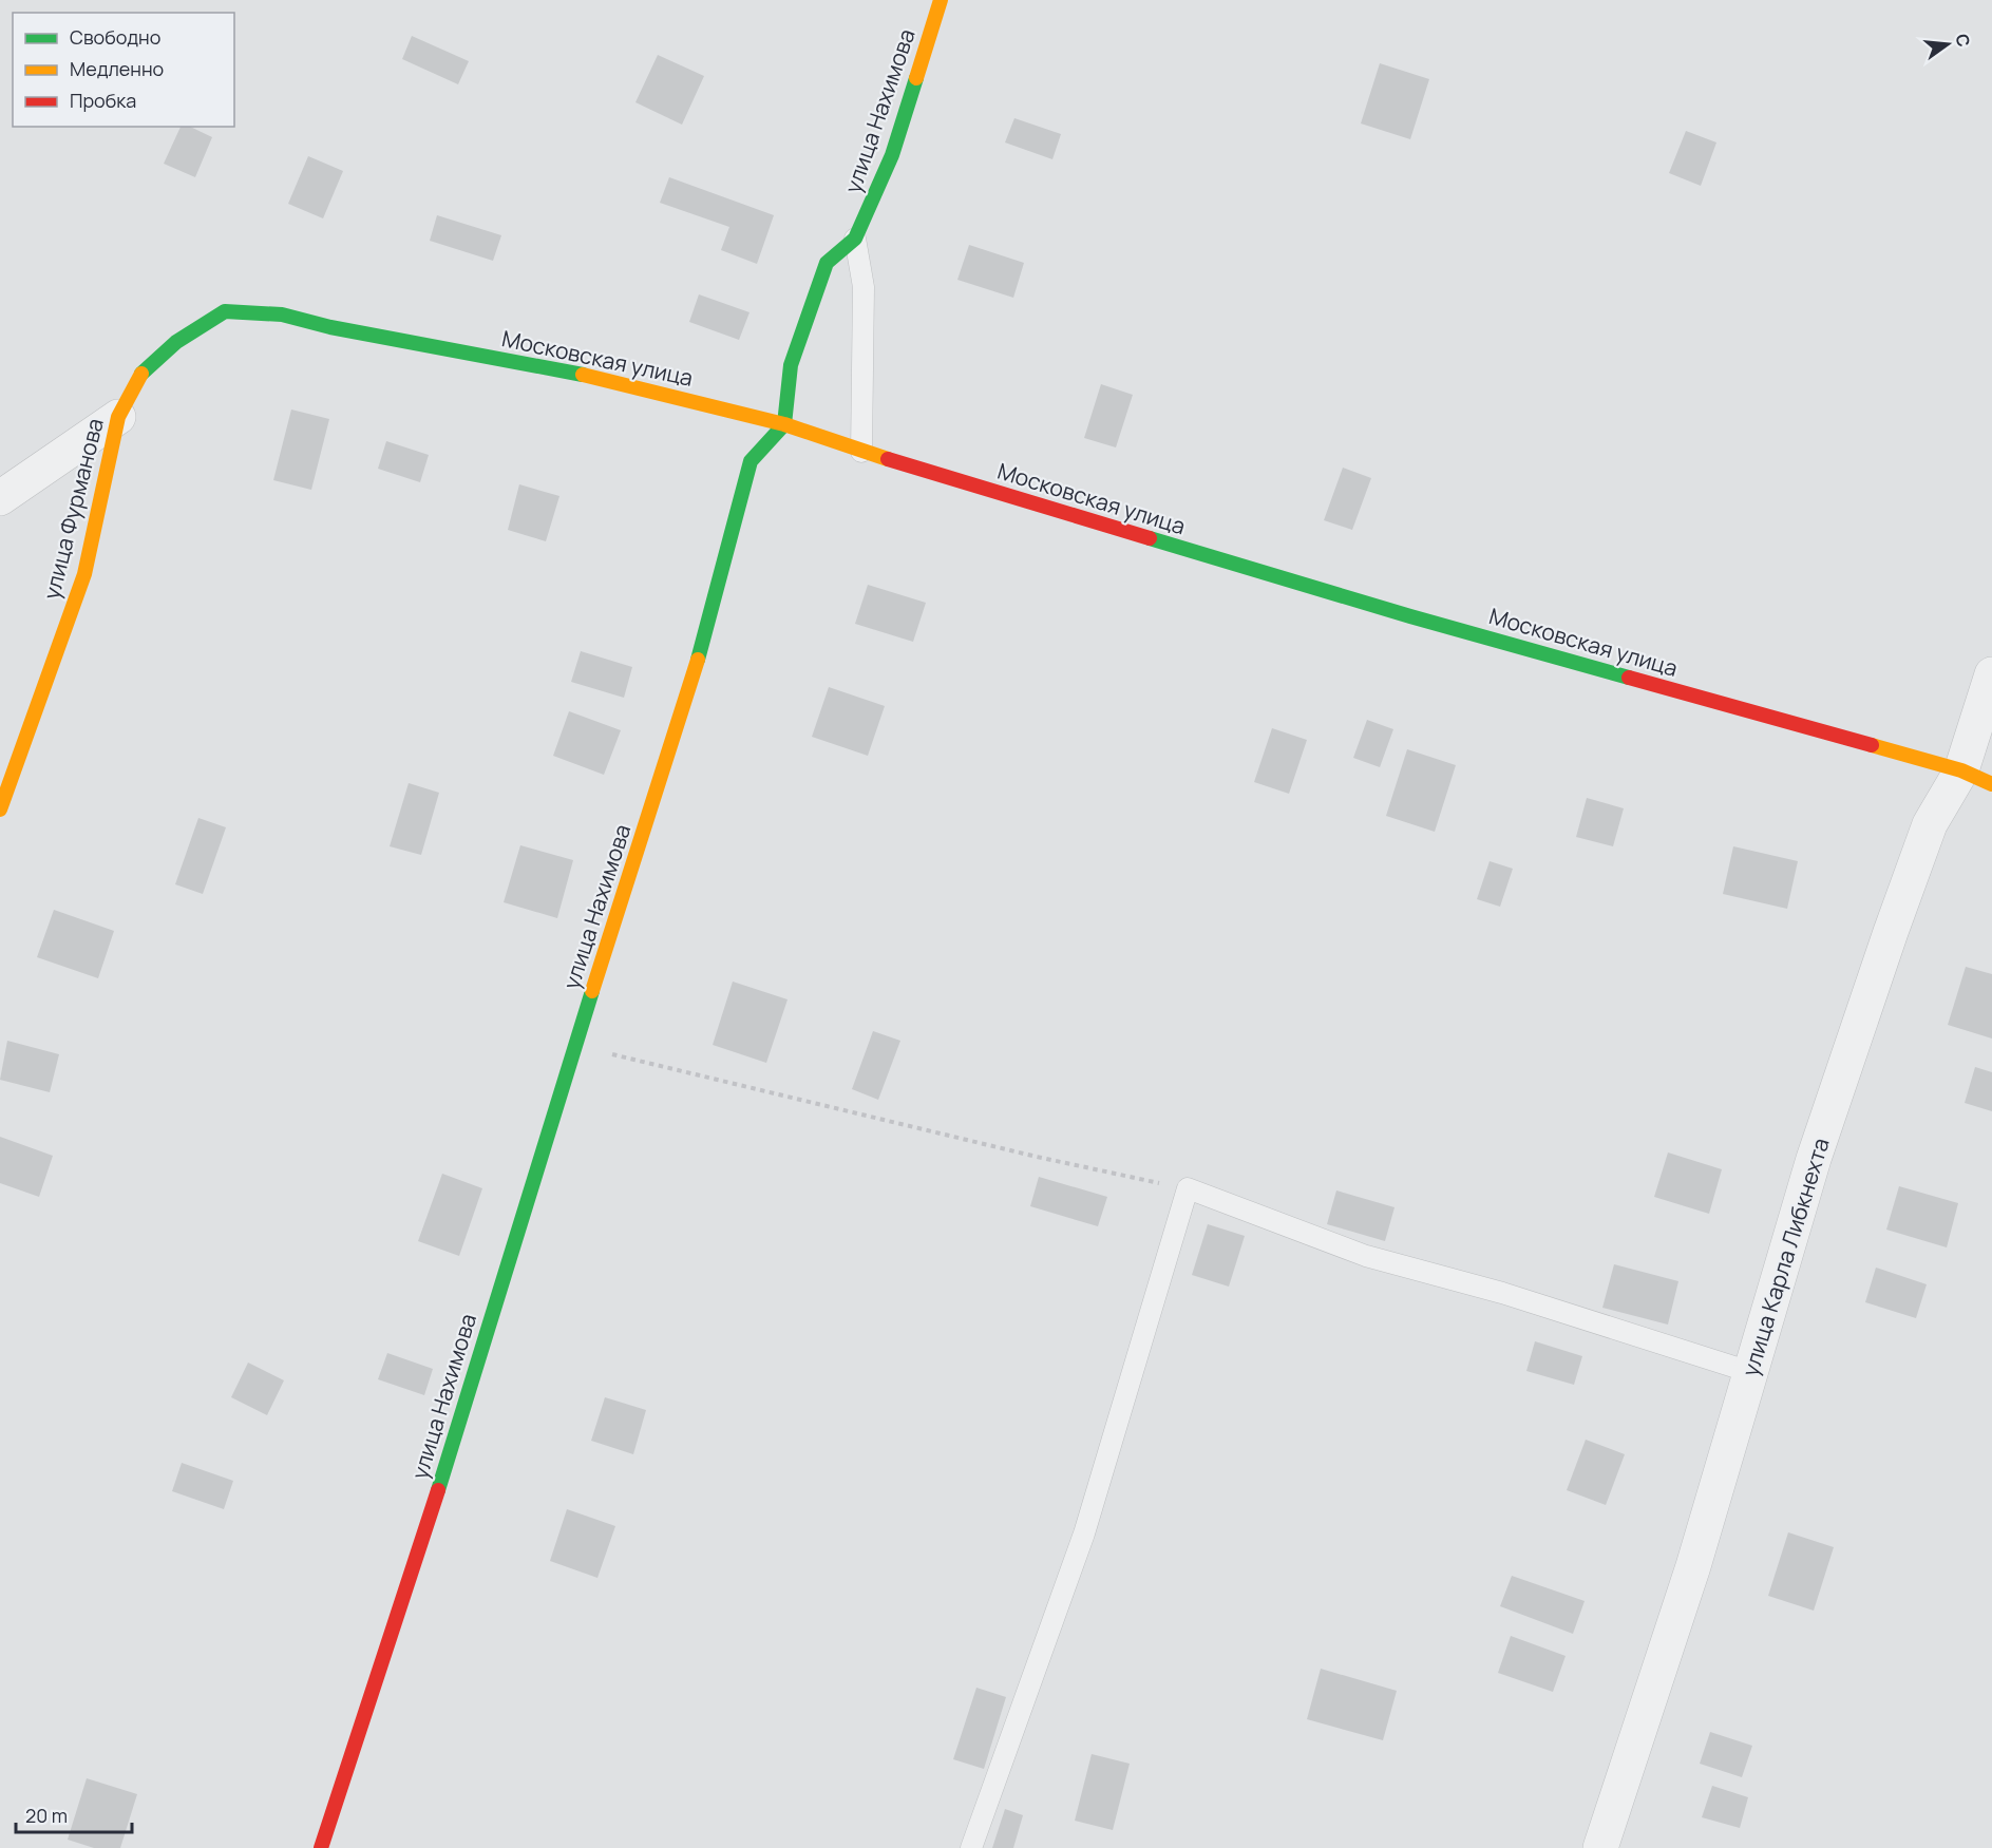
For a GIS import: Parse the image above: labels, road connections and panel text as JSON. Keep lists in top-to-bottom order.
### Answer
{
  "streets": {
    "street": [
      "улица Нахимова",
      "Московская улица",
      "улица Фурманова",
      "улица Карла Либкнехта"
    ]
  },
  "crossings": [
    ["улица Нахимова", "Московская улица"],
    ["Московская улица", "улица Фурманова"],
    ["Московская улица", "улица Карла Либкнехта"]
  ],
  "legend": ["Свободно", "Медленно", "Пробка"],
  "scale_bar": "20 m",
  "north": "right"
}
